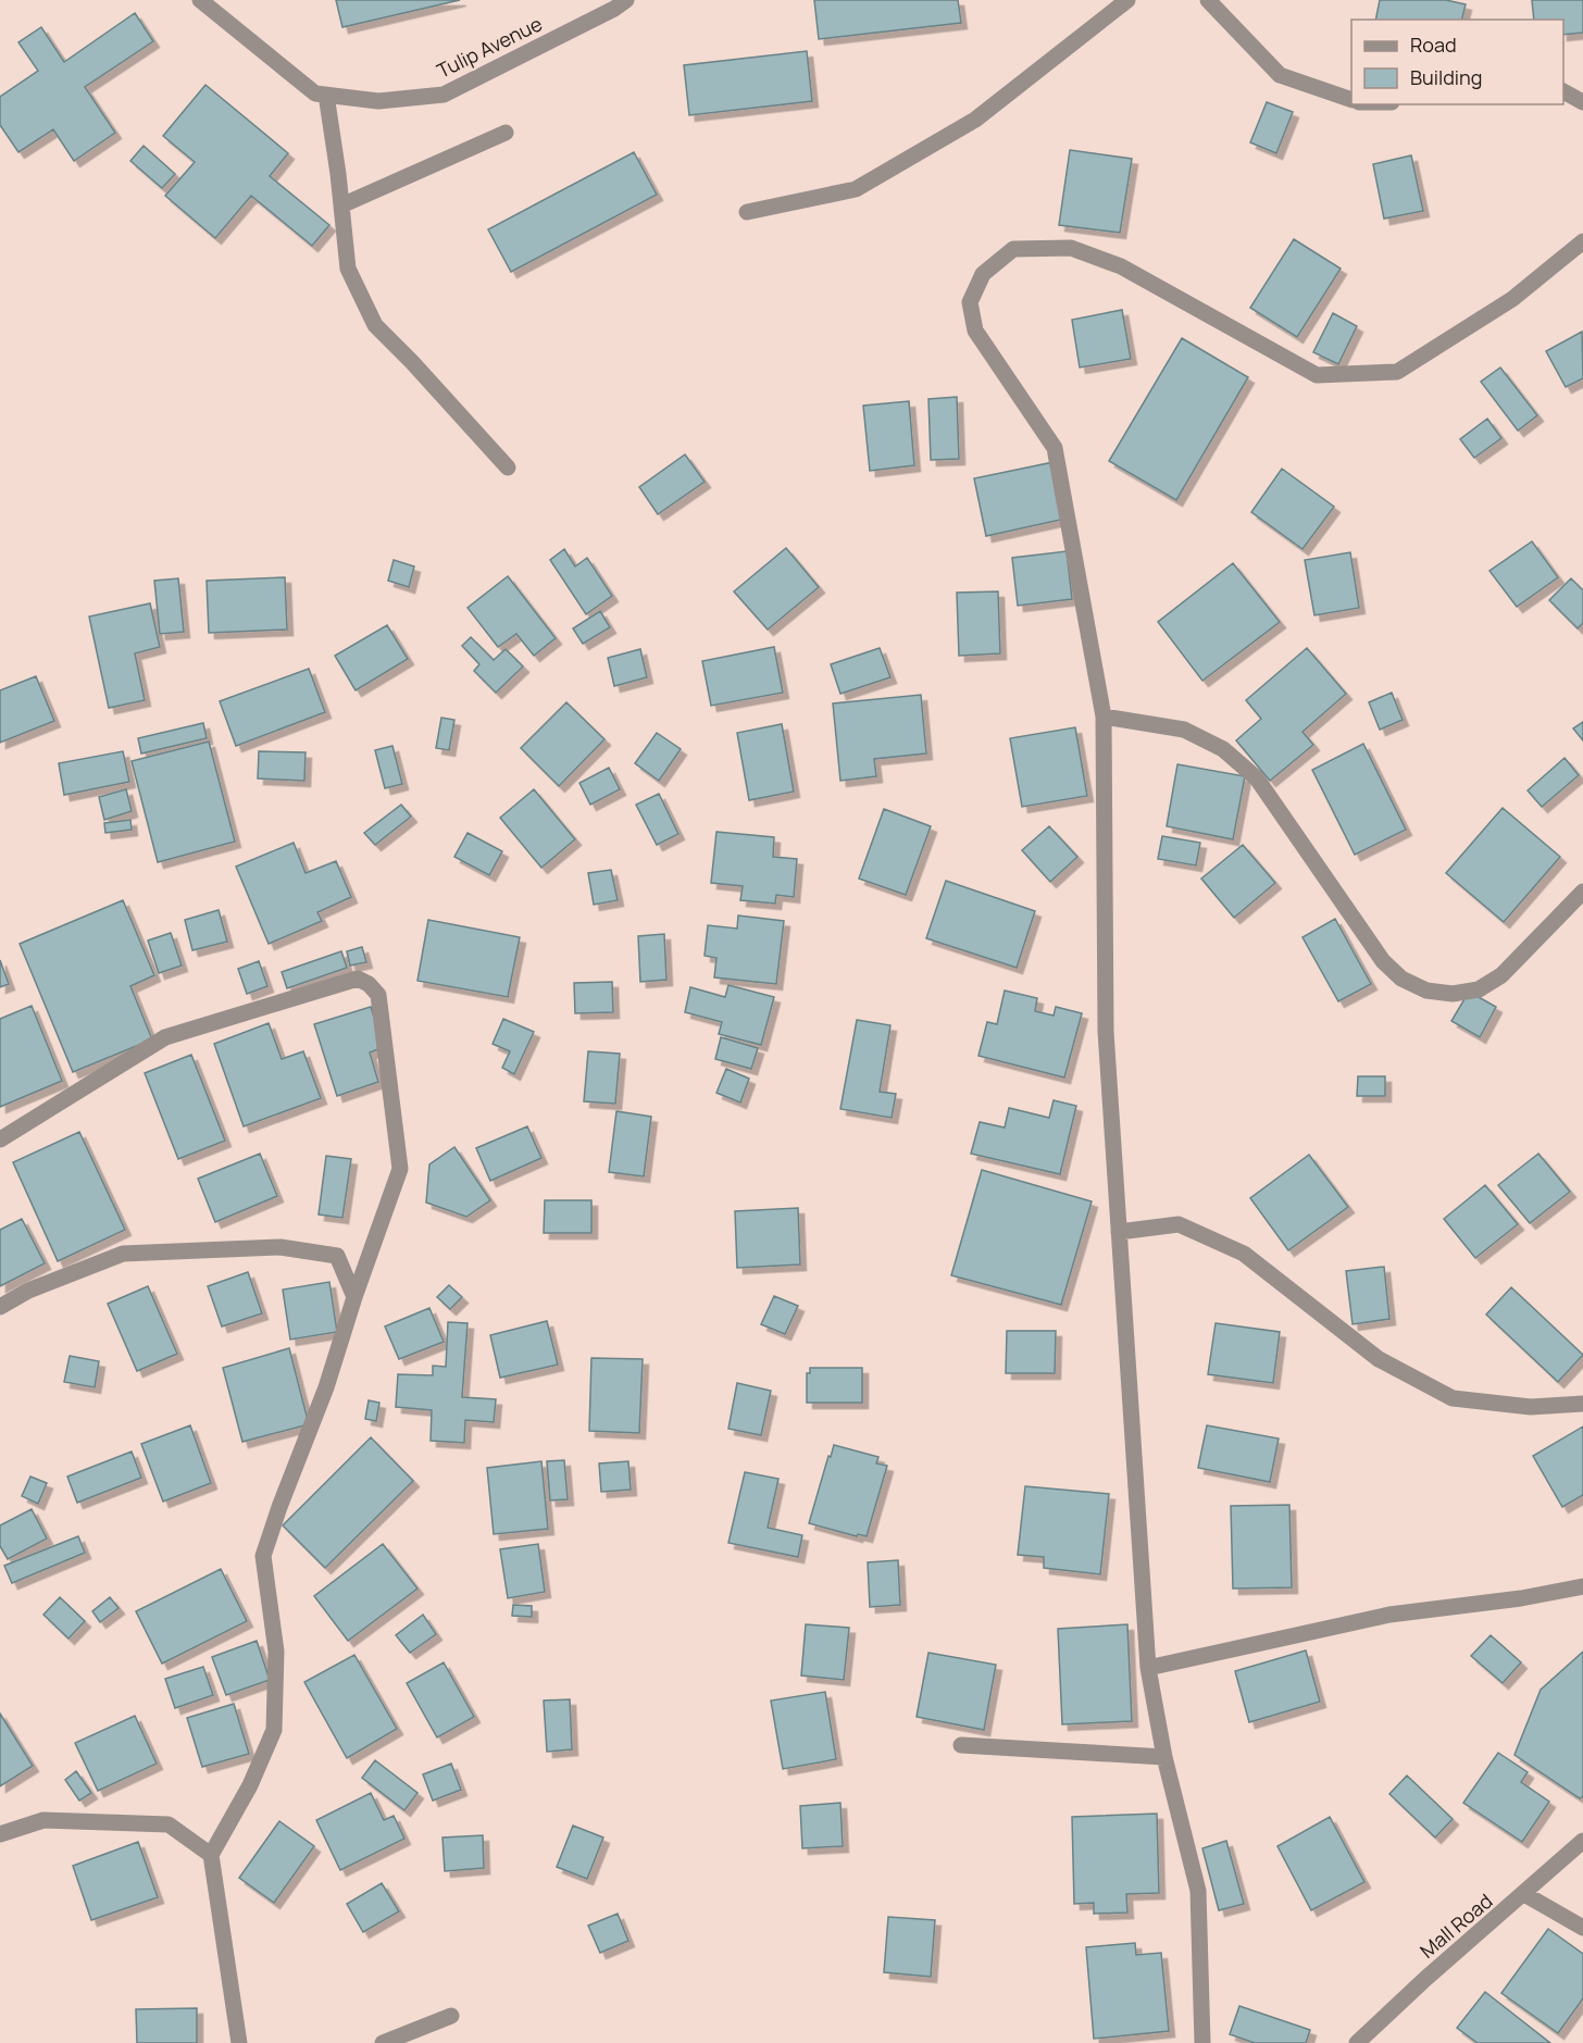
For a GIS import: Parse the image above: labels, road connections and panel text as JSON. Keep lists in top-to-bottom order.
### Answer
{
  "streets": {
    "street": ["Tulip Avenue", "Mall Road"]
  },
  "legend": ["Road", "Building"]
}
